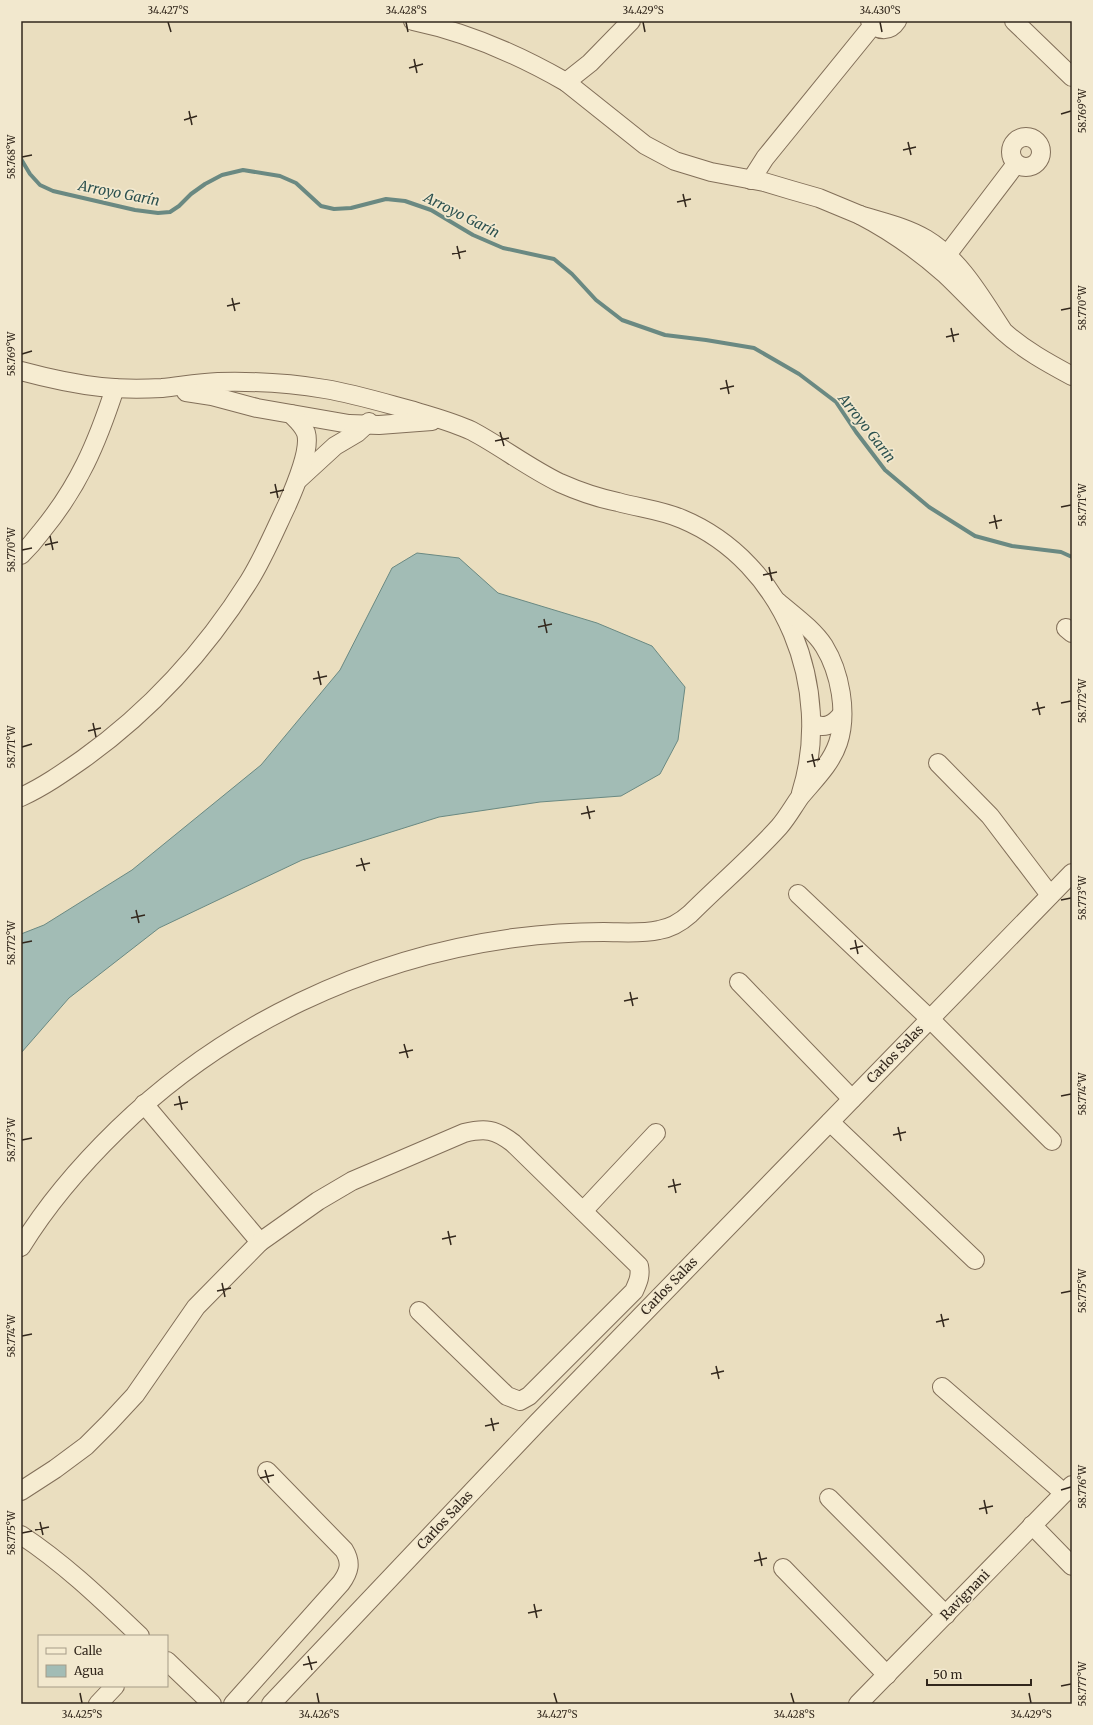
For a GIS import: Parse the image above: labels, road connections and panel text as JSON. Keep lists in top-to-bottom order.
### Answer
{
  "streets": {
    "street": ["Carlos Salas", "Ravignani"]
  },
  "water": ["Arroyo Garín"],
  "legend": ["Calle", "Agua"],
  "scale_bar": "50 m",
  "coordinates": [
    "34.427°S",
    "34.428°S",
    "34.429°S",
    "34.430°S",
    "58.769°W",
    "58.768°W",
    "58.770°W",
    "58.771°W",
    "58.772°W",
    "58.773°W",
    "58.774°W",
    "58.775°W",
    "58.776°W",
    "58.777°W",
    "34.425°S",
    "34.426°S"
  ]
}
